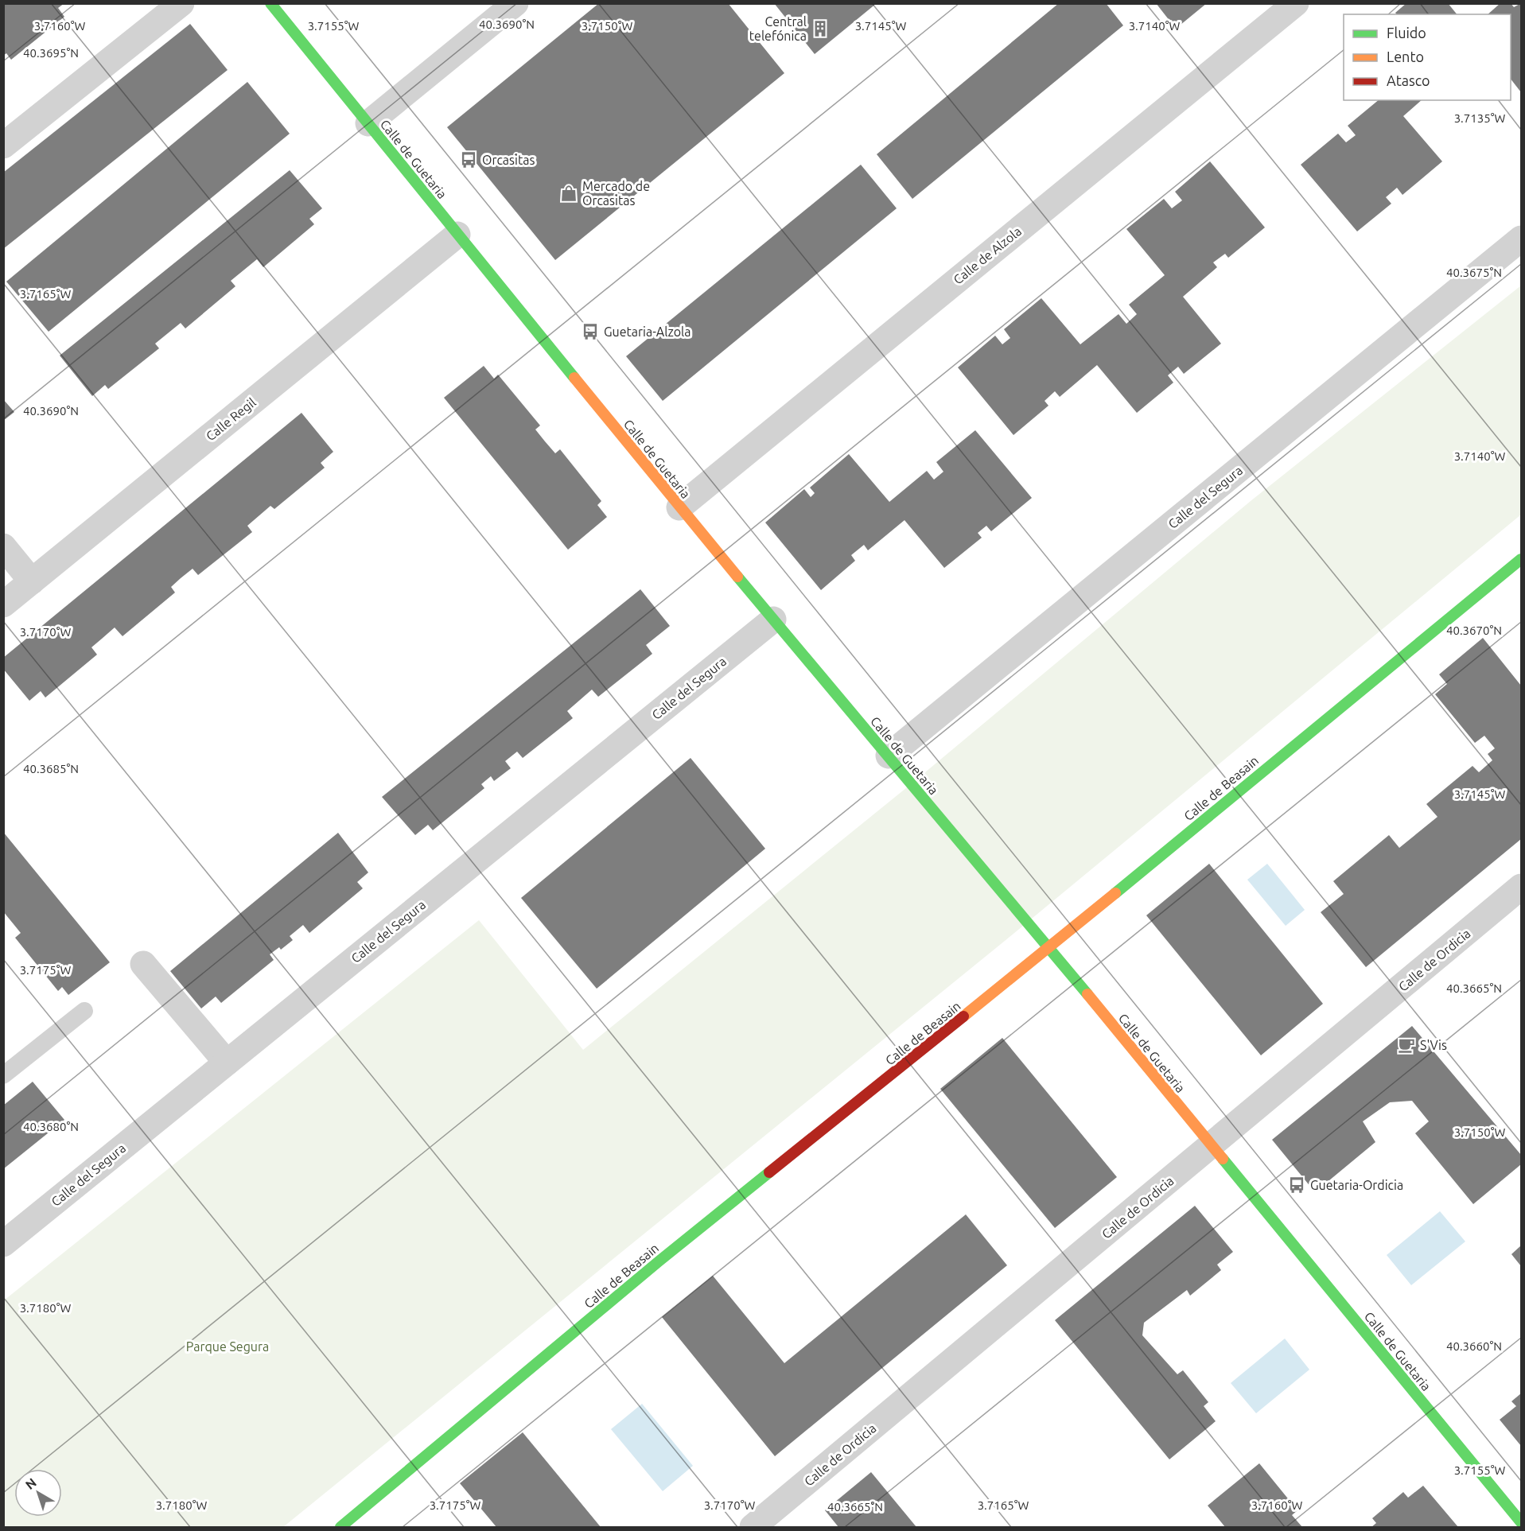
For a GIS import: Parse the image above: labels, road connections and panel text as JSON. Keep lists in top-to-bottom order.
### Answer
{
  "streets": {
    "street": [
      "Calle de Guetaria",
      "Calle de Alzola",
      "Calle Regil",
      "Calle del Segura",
      "Calle de Beasain",
      "Calle de Ordicia"
    ]
  },
  "crossings": [
    ["Calle de Guetaria", "Calle de Alzola"],
    ["Calle de Guetaria", "Calle Regil"],
    ["Calle de Guetaria", "Calle del Segura"],
    ["Calle de Guetaria", "Calle de Beasain"],
    ["Calle de Guetaria", "Calle de Ordicia"]
  ],
  "parks": ["Parque Segura"],
  "places": {
    "building": ["Central telefónica"],
    "bus stop": ["Orcasitas", "Guetaria-Alzola", "Guetaria-Ordicia"],
    "shop": ["Mercado de Orcasitas"],
    "cafe": ["S'Vis"]
  },
  "legend": ["Fluido", "Lento", "Atasco"],
  "north": "top left",
  "coordinates": [
    "40.3690°N",
    "3.7150°W",
    "3.7160°W",
    "3.7155°W",
    "3.7145°W",
    "3.7140°W",
    "40.3695°N",
    "3.7135°W",
    "40.3675°N",
    "3.7165°W",
    "40.3670°N",
    "3.7170°W",
    "40.3685°N",
    "3.7175°W",
    "40.3665°N",
    "40.3680°N",
    "3.7180°W",
    "40.3660°N"
  ]
}
